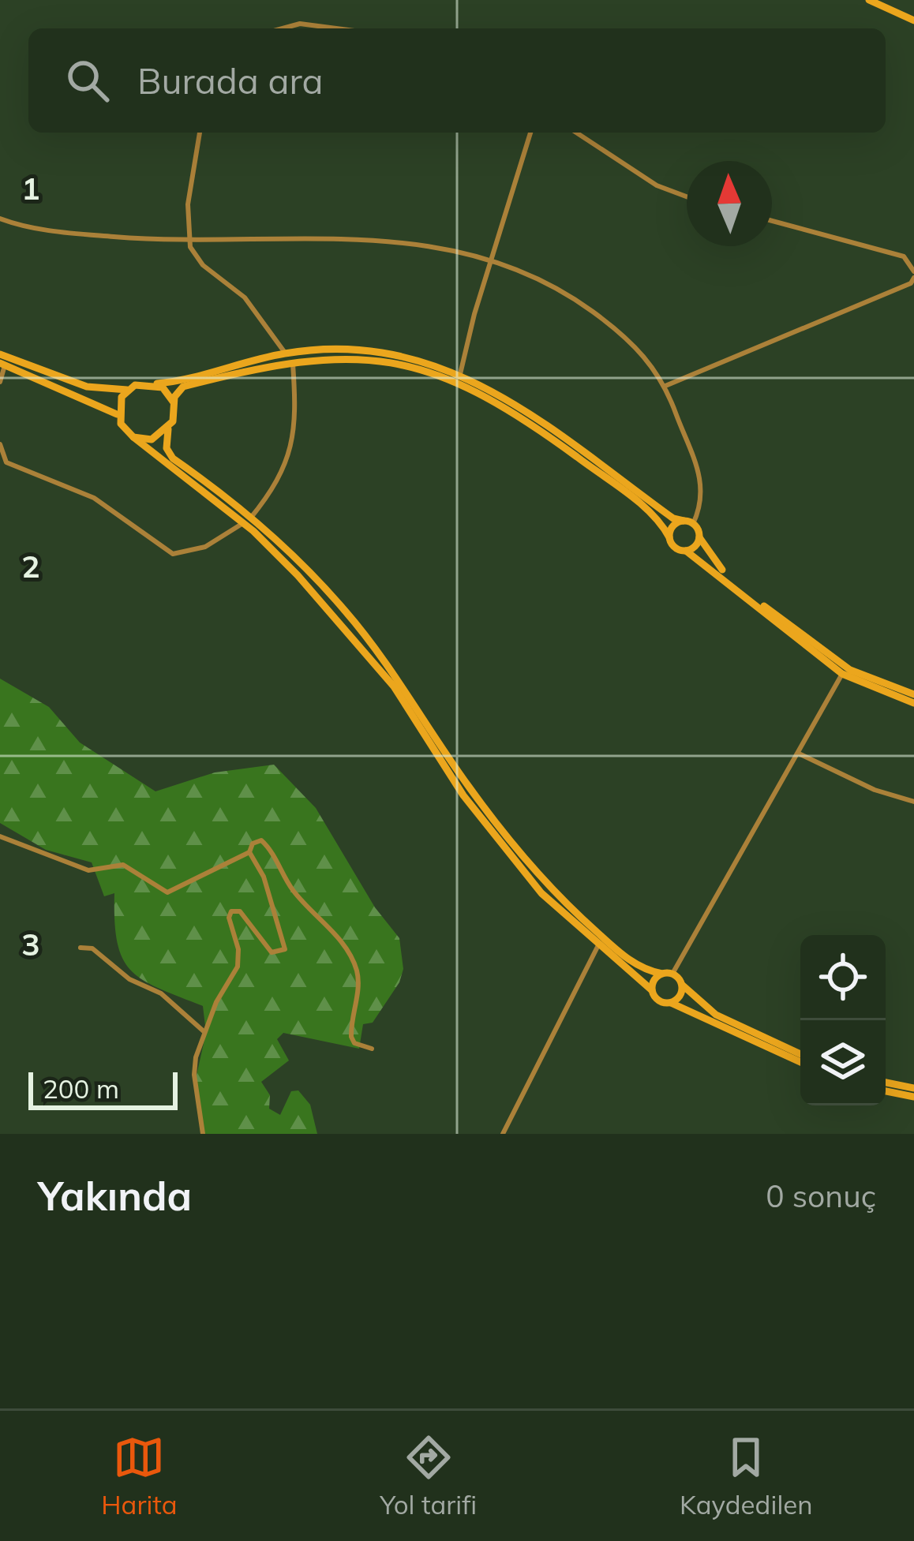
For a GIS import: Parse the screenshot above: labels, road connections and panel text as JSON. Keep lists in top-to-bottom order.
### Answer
{
  "scale_bar": "200 m",
  "north": "top",
  "page": {
    "search": "Burada ara",
    "scale": "200 m",
    "heading": ["Yakında", "0 sonuç"],
    "nav": ["Harita", "Yol tarifi", "Kaydedilen"]
  },
  "grid": {
    "rows": ["1", "2", "3"]
  }
}
